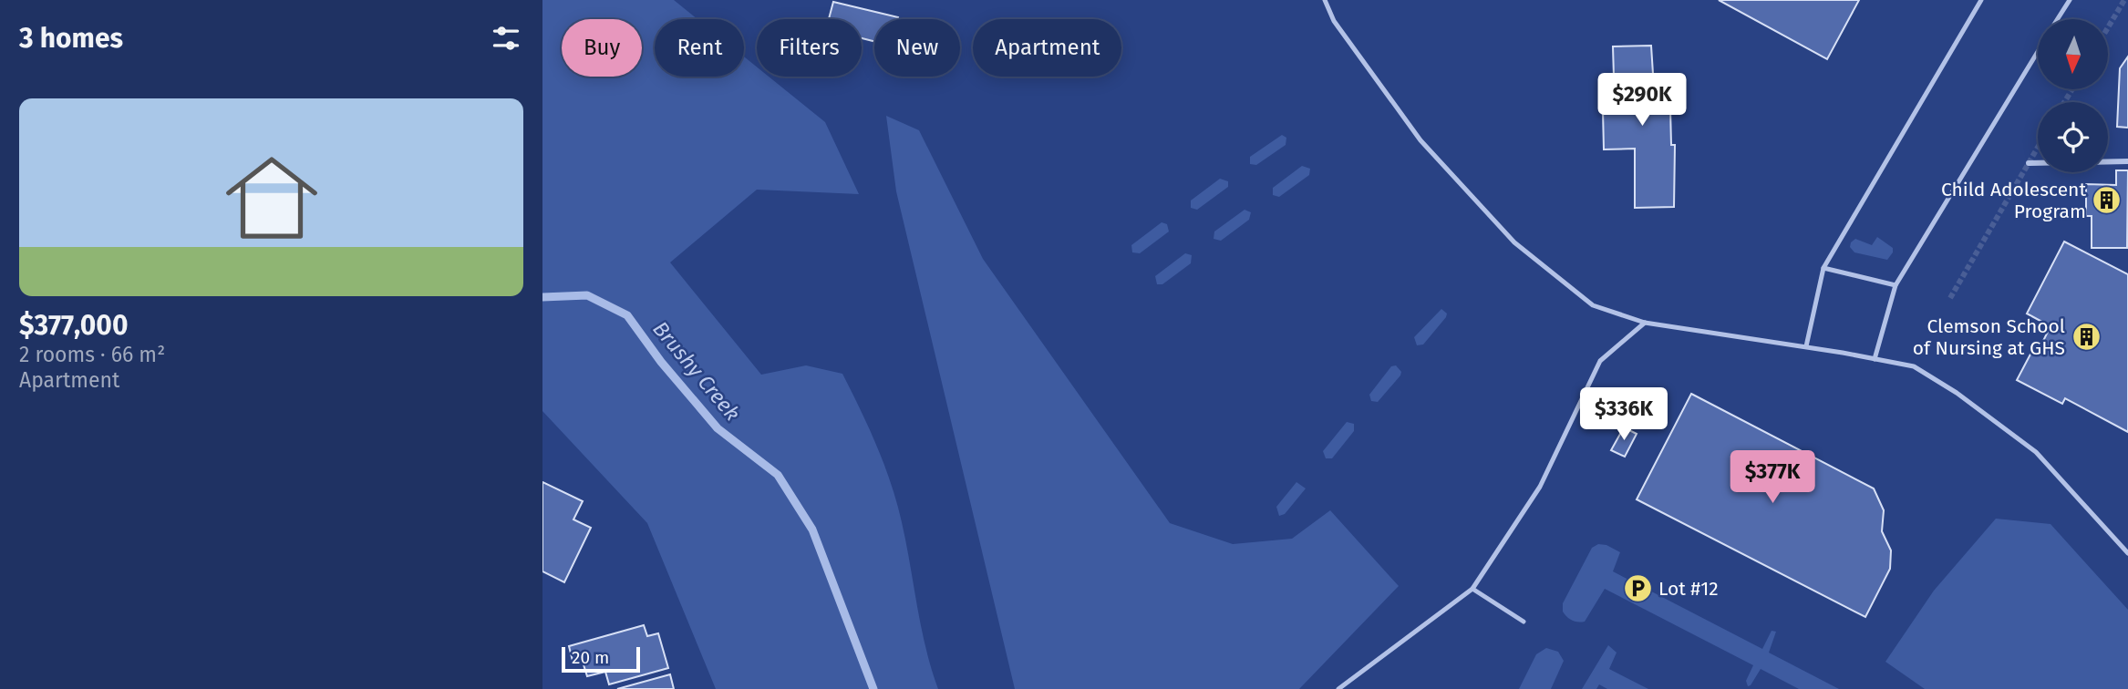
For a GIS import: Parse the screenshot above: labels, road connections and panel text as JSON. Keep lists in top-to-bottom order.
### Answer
{
  "water": ["Brushy Creek"],
  "places": {
    "building": ["Child Adolescent Program", "Clemson School of Nursing at GHS"],
    "parking": ["Lot #12"]
  },
  "scale_bar": "20 m",
  "north": "bottom",
  "page": {
    "heading": "3 homes",
    "chip": [
      "Buy",
      "Rent",
      "Filters",
      "New",
      "Apartment"
    ],
    "price": ["$290K", "$336K", "$377K"],
    "list": [
      {
        "name": "$377,000",
        "note": "2 rooms · 66 m² · Apartment"
      }
    ],
    "scale": "20 m"
  }
}
